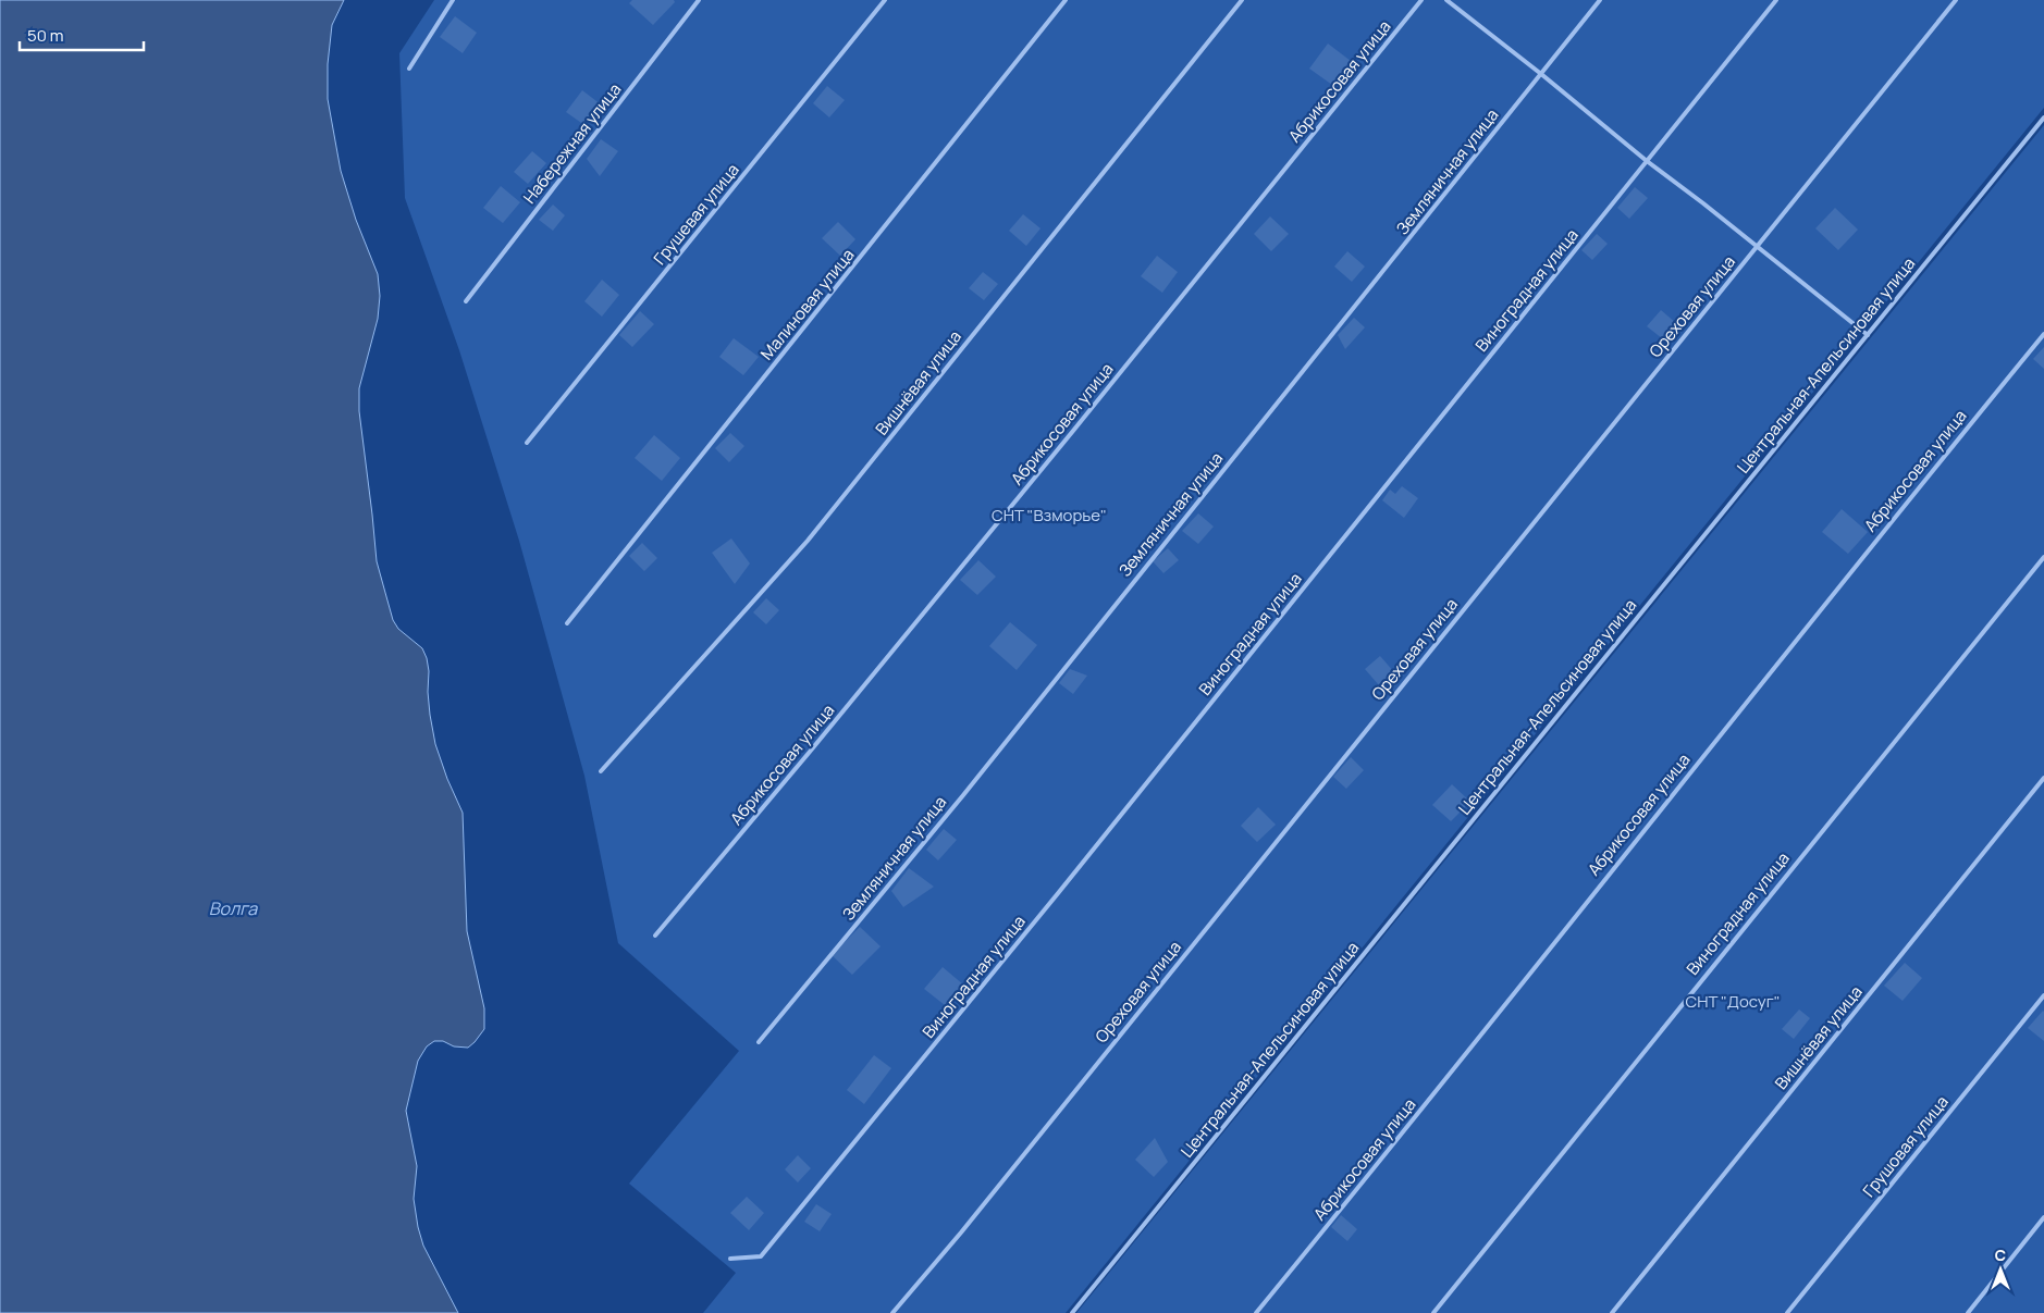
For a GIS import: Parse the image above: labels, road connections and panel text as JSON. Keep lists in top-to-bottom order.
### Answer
{
  "streets": {
    "lane": [
      "Абрикосовая улица",
      "Набережная улица",
      "Земляничная улица",
      "Грушевая улица",
      "Виноградная улица",
      "Малиновая улица",
      "Ореховая улица",
      "Центральная-Апельсиновая улица",
      "Вишнёвая улица",
      "Грушовая улица"
    ]
  },
  "water": ["Волга"],
  "parks": ["СНТ \"Взморье\"", "СНТ \"Досуг\""],
  "scale_bar": "50 m",
  "north": "top"
}
